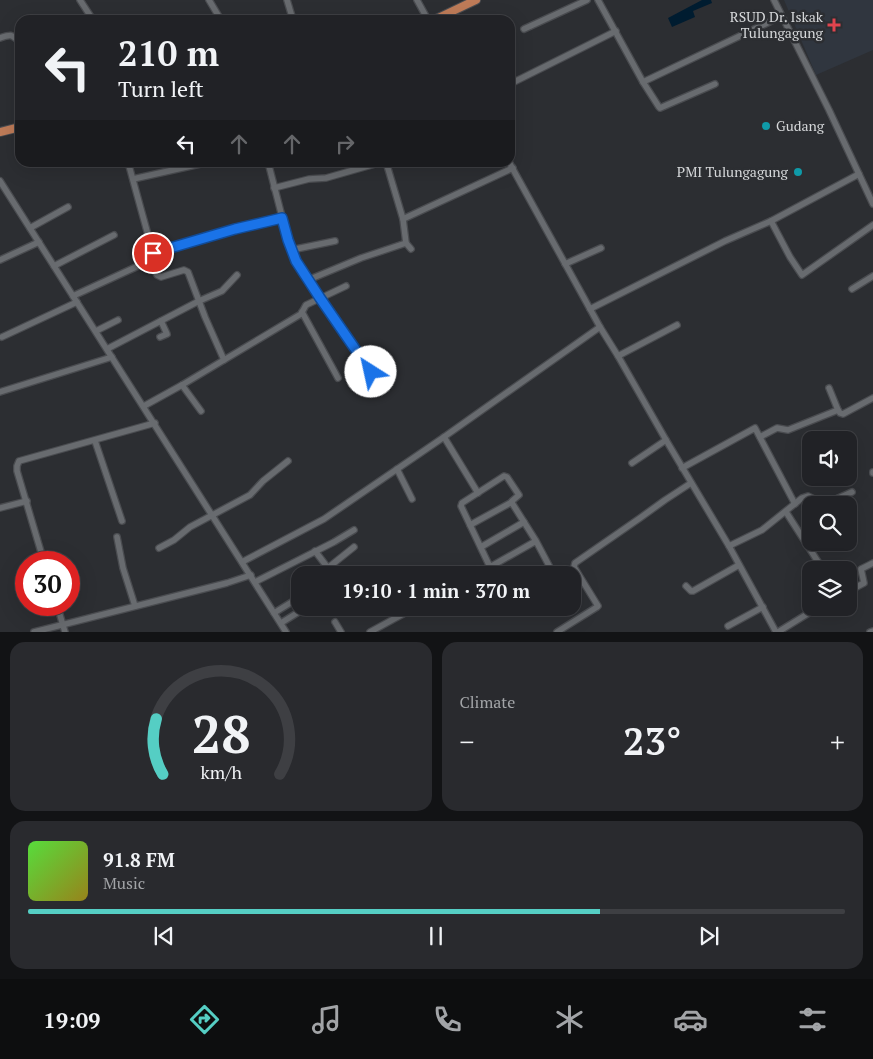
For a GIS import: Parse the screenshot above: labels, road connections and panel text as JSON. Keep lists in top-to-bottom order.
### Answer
{
  "places": {
    "health": ["RSUD Dr. Iskak Tulungagung"],
    "other": ["Gudang", "PMI Tulungagung"]
  },
  "page": {
    "turn": ["210 m", "Turn left"],
    "limit": "30",
    "trip": "19:10 · 1 min · 370 m",
    "tile": "Climate",
    "heat": ["−", "23°", "+"],
    "song": ["91.8 FM", "Music"],
    "tabs": "19:09",
    "gauge": ["28", "km/h"]
  }
}
